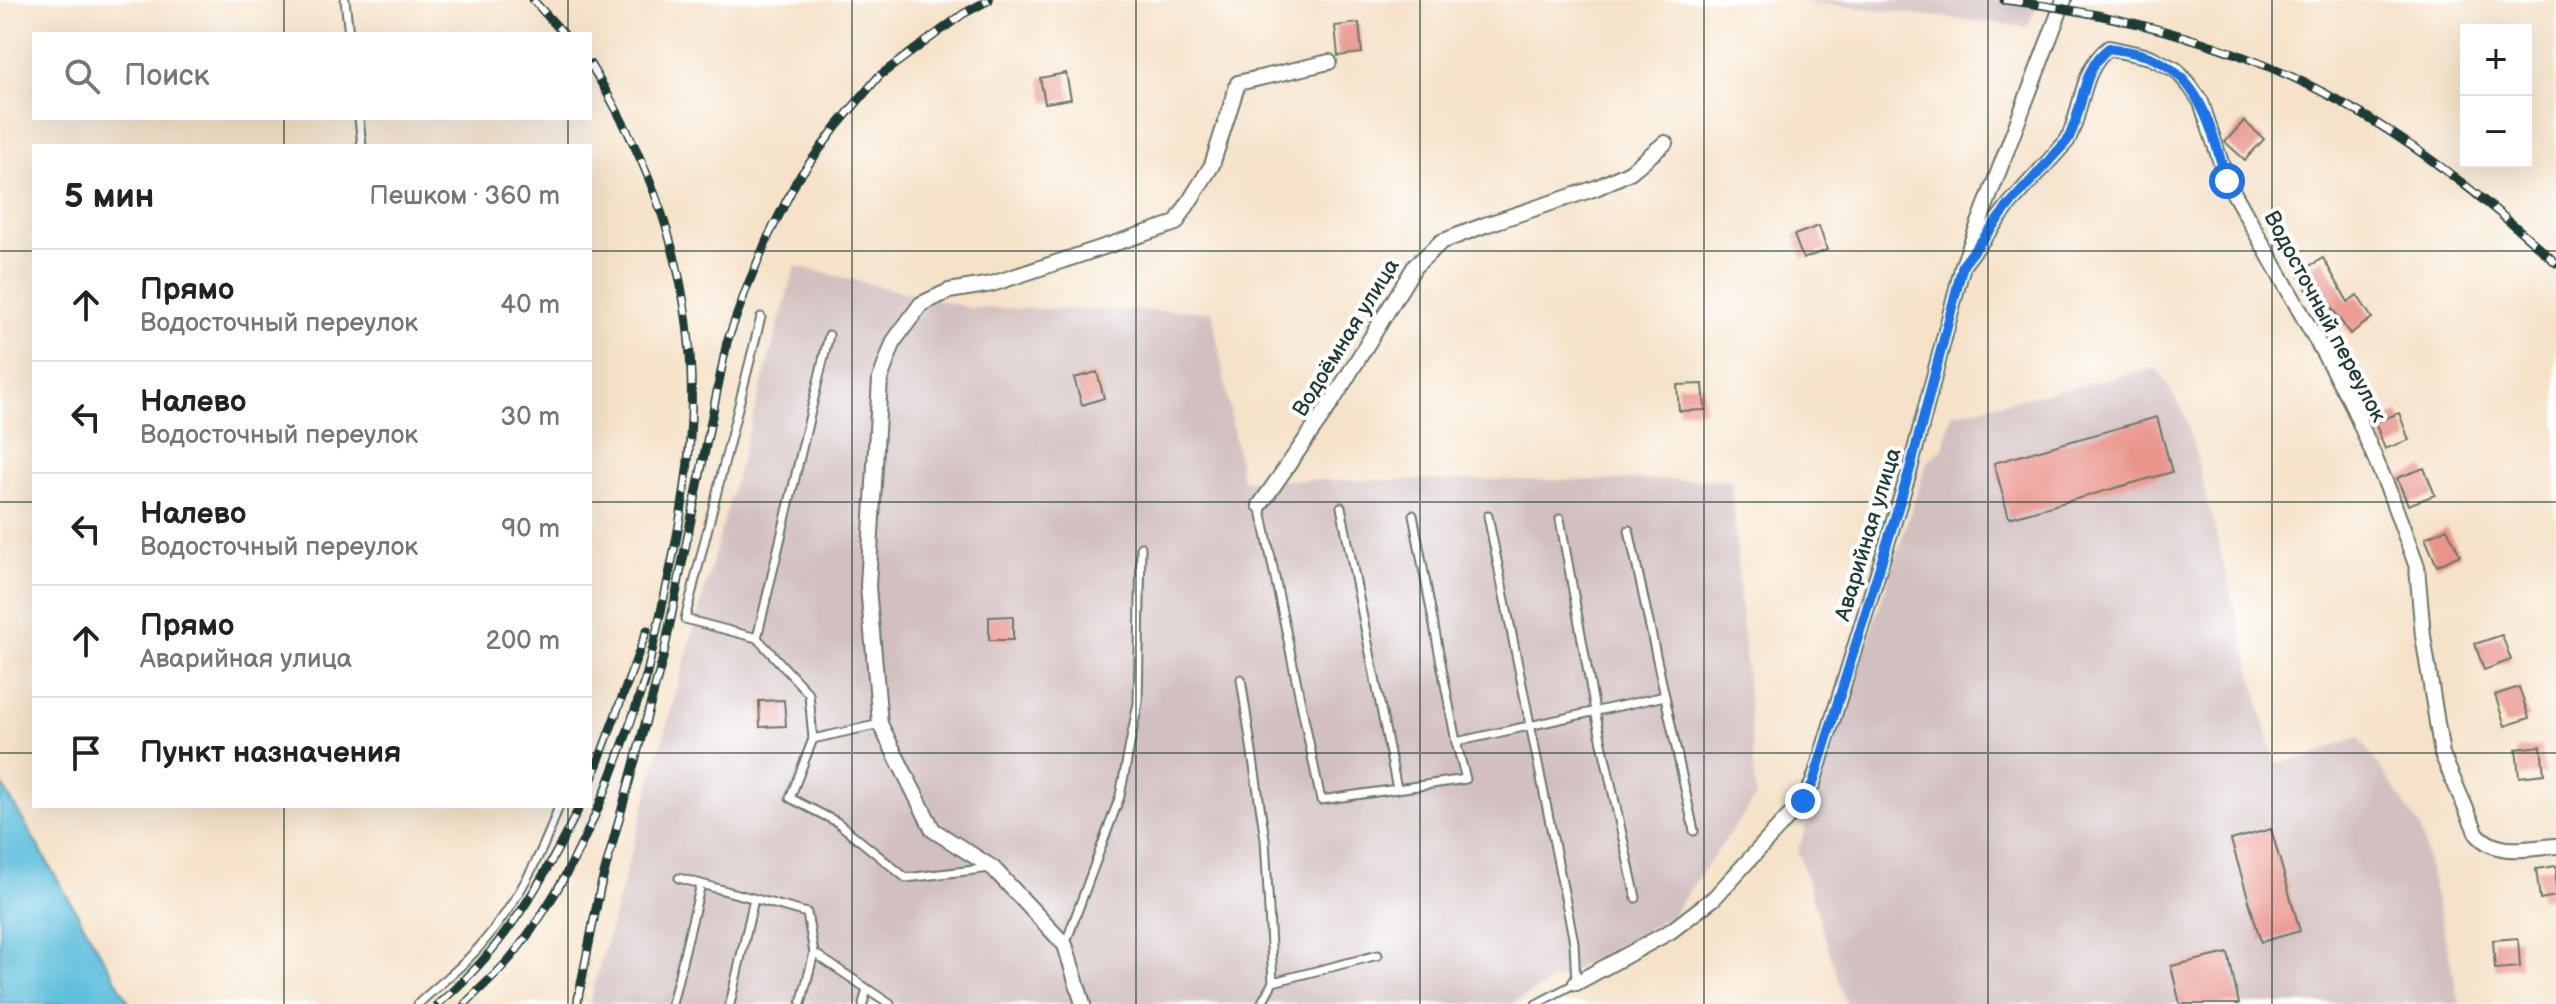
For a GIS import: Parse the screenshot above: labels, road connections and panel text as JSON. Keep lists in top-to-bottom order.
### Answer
{
  "streets": {
    "street": ["Водосточный переулок", "Водоёмная улица", "Аварийная улица"]
  },
  "crossings": [
    ["Водосточный переулок", "Аварийная улица"]
  ],
  "page": {
    "map_buttons": ["+", "−"],
    "search": "Поиск",
    "heading": ["5 мин", "Пешком · 360 m"],
    "list": [
      ["Прямо", "Водосточный переулок", "40 m"],
      ["Налево", "Водосточный переулок", "30 m"],
      ["Налево", "Водосточный переулок", "90 m"],
      ["Прямо", "Аварийная улица", "200 m"],
      "Пункт назначения"
    ]
  }
}
